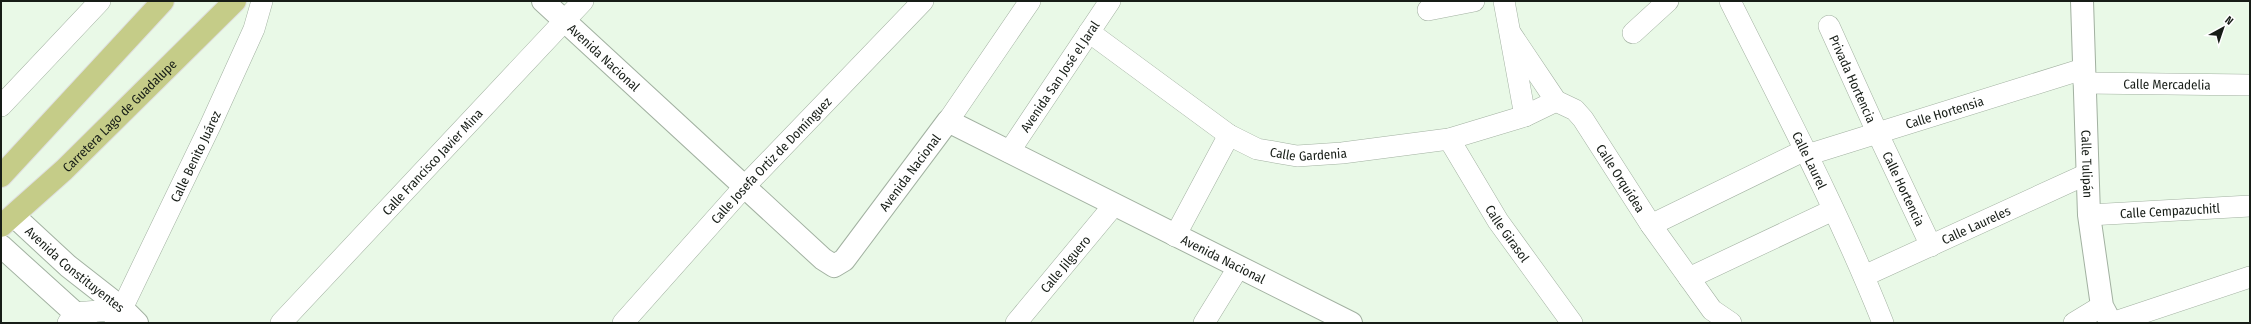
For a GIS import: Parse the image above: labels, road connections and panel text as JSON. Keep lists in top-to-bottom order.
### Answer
{
  "streets": {
    "main road": ["Carretera Lago de Guadalupe"],
    "street": [
      "Avenida Nacional",
      "Avenida San José el Jaral",
      "Privada Hortencia",
      "Calle Mercadelia",
      "Calle Hortensia",
      "Calle Gardenia",
      "Calle Benito Juárez",
      "Calle Josefa Ortiz de Domínguez",
      "Calle Laurel",
      "Calle Francisco Javier Mina",
      "Calle Tulipán",
      "Calle Orquídea",
      "Calle Hortencia",
      "Calle Cempazuchitl",
      "Calle Laureles",
      "Calle Girasol",
      "Calle Jilguero",
      "Avenida Constituyentes"
    ]
  },
  "crossings": [
    ["Avenida Nacional", "Avenida San José el Jaral"],
    ["Avenida Nacional", "Calle Josefa Ortiz de Domínguez"],
    ["Avenida Nacional", "Calle Francisco Javier Mina"],
    ["Avenida Nacional", "Calle Jilguero"],
    ["Avenida San José el Jaral", "Calle Gardenia"],
    ["Privada Hortencia", "Calle Hortensia"],
    ["Privada Hortencia", "Calle Hortencia"],
    ["Calle Mercadelia", "Calle Hortensia"],
    ["Calle Mercadelia", "Calle Tulipán"],
    ["Calle Hortensia", "Calle Laurel"],
    ["Calle Hortensia", "Calle Tulipán"],
    ["Calle Hortensia", "Calle Orquídea"],
    ["Calle Hortensia", "Calle Hortencia"],
    ["Carretera Lago de Guadalupe", "Avenida Constituyentes"],
    ["Calle Gardenia", "Calle Orquídea"],
    ["Calle Gardenia", "Calle Girasol"],
    ["Calle Benito Juárez", "Avenida Constituyentes"],
    ["Calle Laurel", "Calle Laureles"],
    ["Calle Tulipán", "Calle Cempazuchitl"],
    ["Calle Tulipán", "Calle Laureles"],
    ["Calle Hortencia", "Calle Laureles"]
  ],
  "north": "top right"
}
